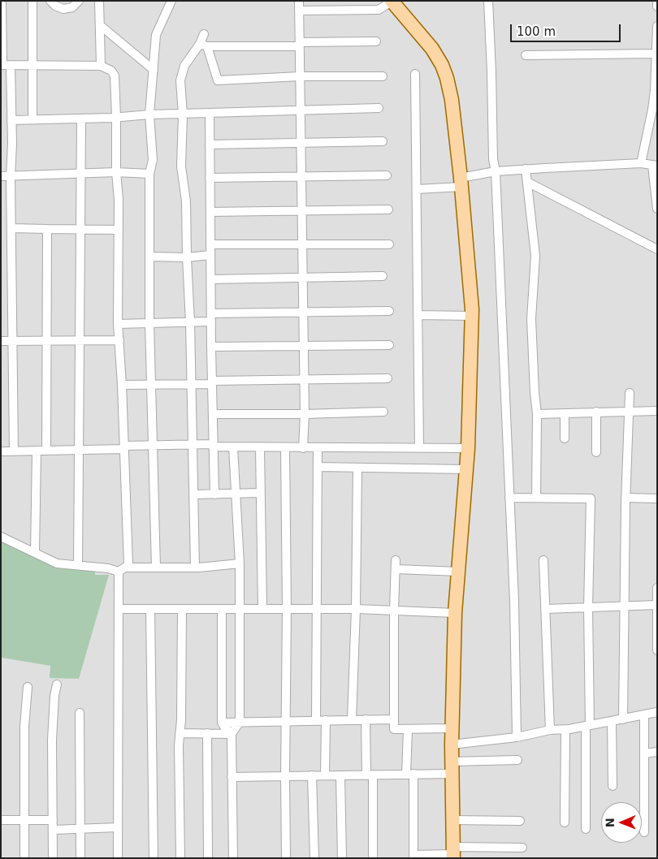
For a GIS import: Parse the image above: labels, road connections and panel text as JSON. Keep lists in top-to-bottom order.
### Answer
{
  "scale_bar": "100 m",
  "north": "left"
}
